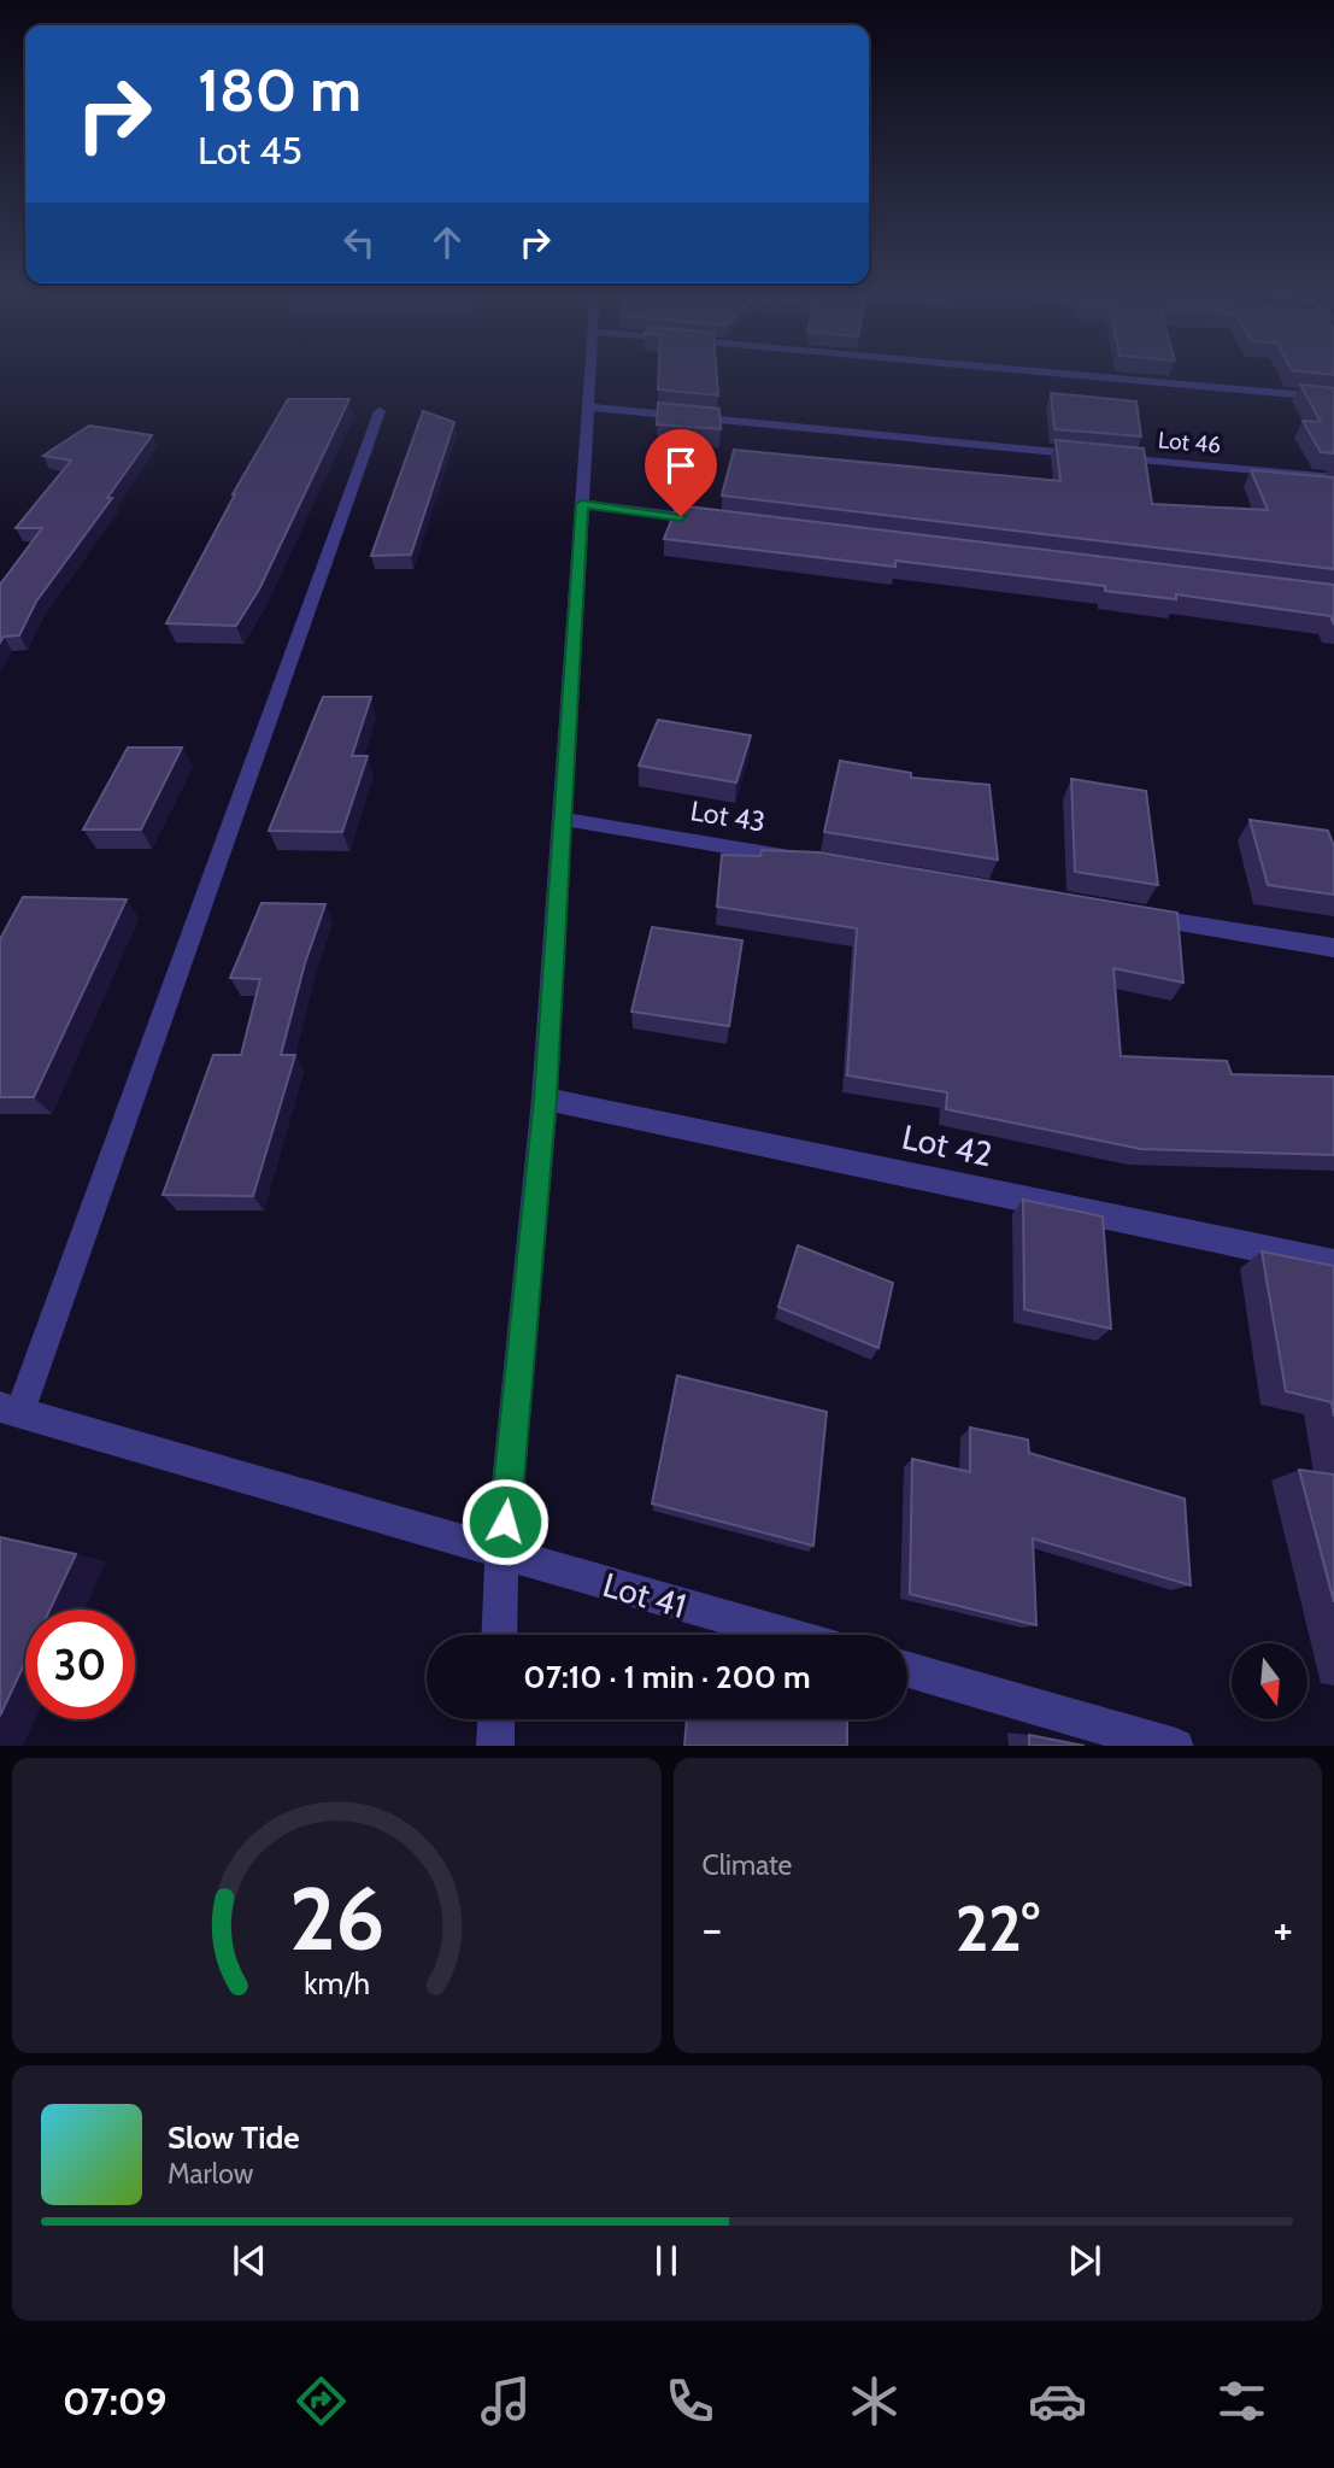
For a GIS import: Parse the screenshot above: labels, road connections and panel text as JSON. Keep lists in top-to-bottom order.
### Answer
{
  "streets": {
    "street": [
      "Lot 46",
      "Lot 43",
      "Lot 42",
      "Lot 41"
    ]
  },
  "north": "bottom",
  "page": {
    "turn": ["180 m", "Lot 45"],
    "limit": "30",
    "trip": "07:10 · 1 min · 200 m",
    "tile": "Climate",
    "heat": ["−", "22°", "+"],
    "song": ["Slow Tide", "Marlow"],
    "tabs": "07:09",
    "gauge": ["26", "km/h"]
  }
}
